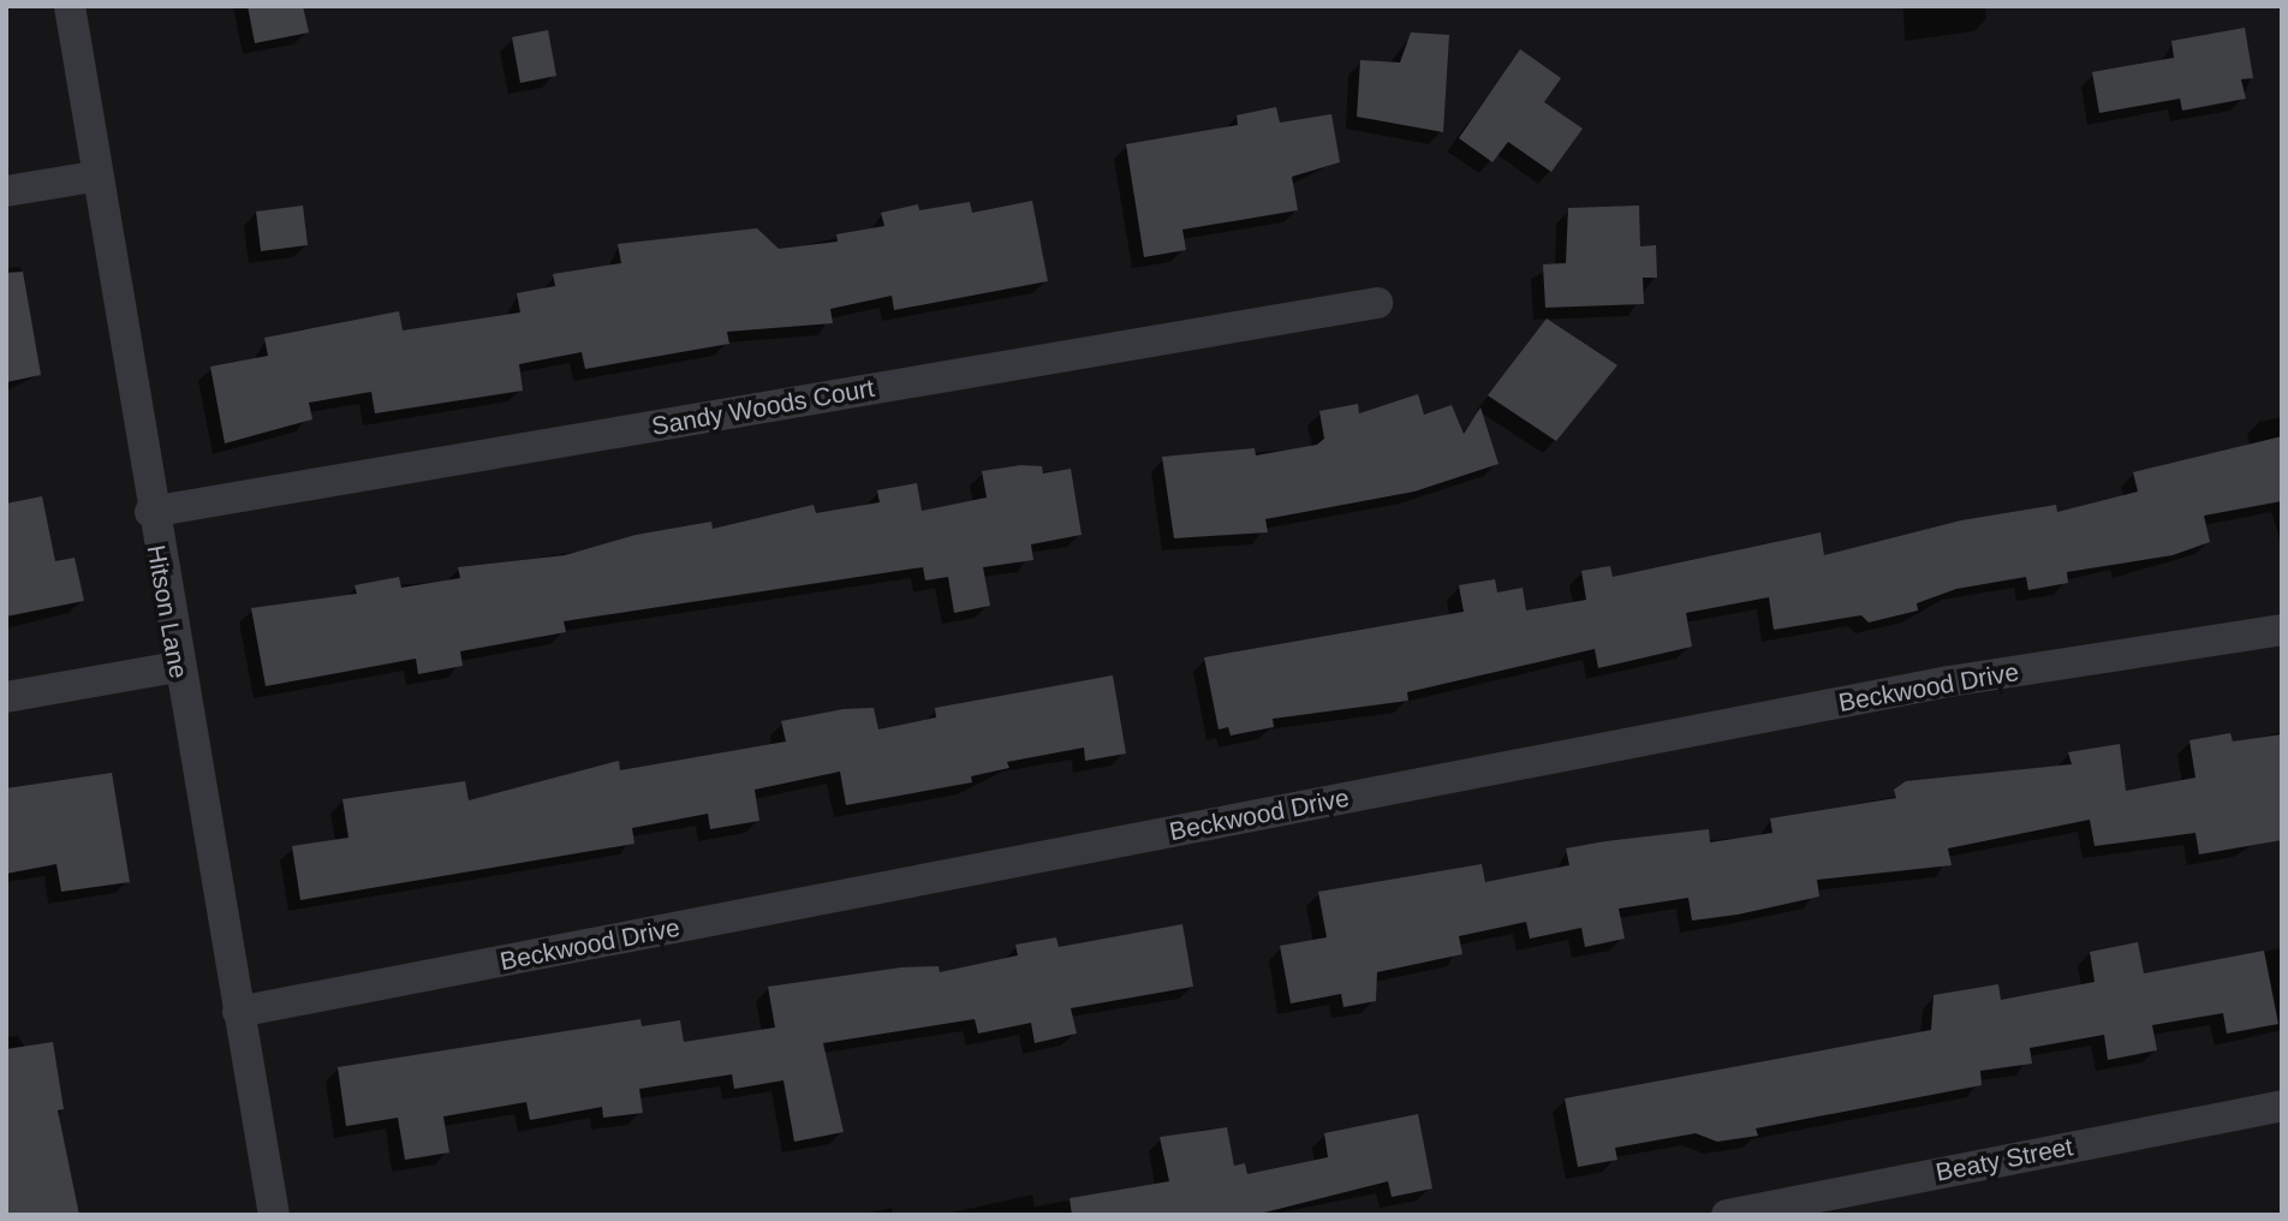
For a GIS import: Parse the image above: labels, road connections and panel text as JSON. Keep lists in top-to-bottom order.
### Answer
{
  "streets": {
    "street": [
      "Sandy Woods Court",
      "Hitson Lane",
      "Beckwood Drive",
      "Beaty Street"
    ]
  },
  "crossings": [
    ["Sandy Woods Court", "Hitson Lane"],
    ["Hitson Lane", "Beckwood Drive"]
  ]
}
